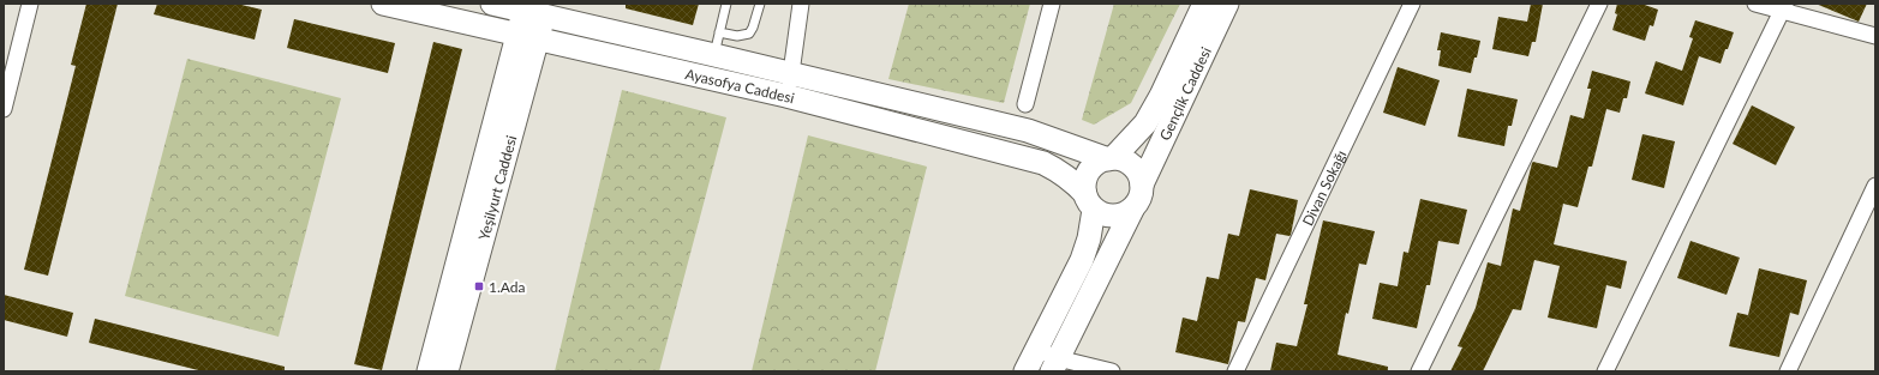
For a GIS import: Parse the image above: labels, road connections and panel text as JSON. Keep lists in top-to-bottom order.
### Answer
{
  "streets": {
    "main road": ["Ayasofya Caddesi", "Gençlik Caddesi", "Yeşilyurt Caddesi"],
    "street": ["Divan Sokağı"]
  },
  "crossings": [
    ["Ayasofya Caddesi", "Gençlik Caddesi"],
    ["Ayasofya Caddesi", "Yeşilyurt Caddesi"]
  ],
  "places": {
    "transit": ["1.Ada"]
  }
}
